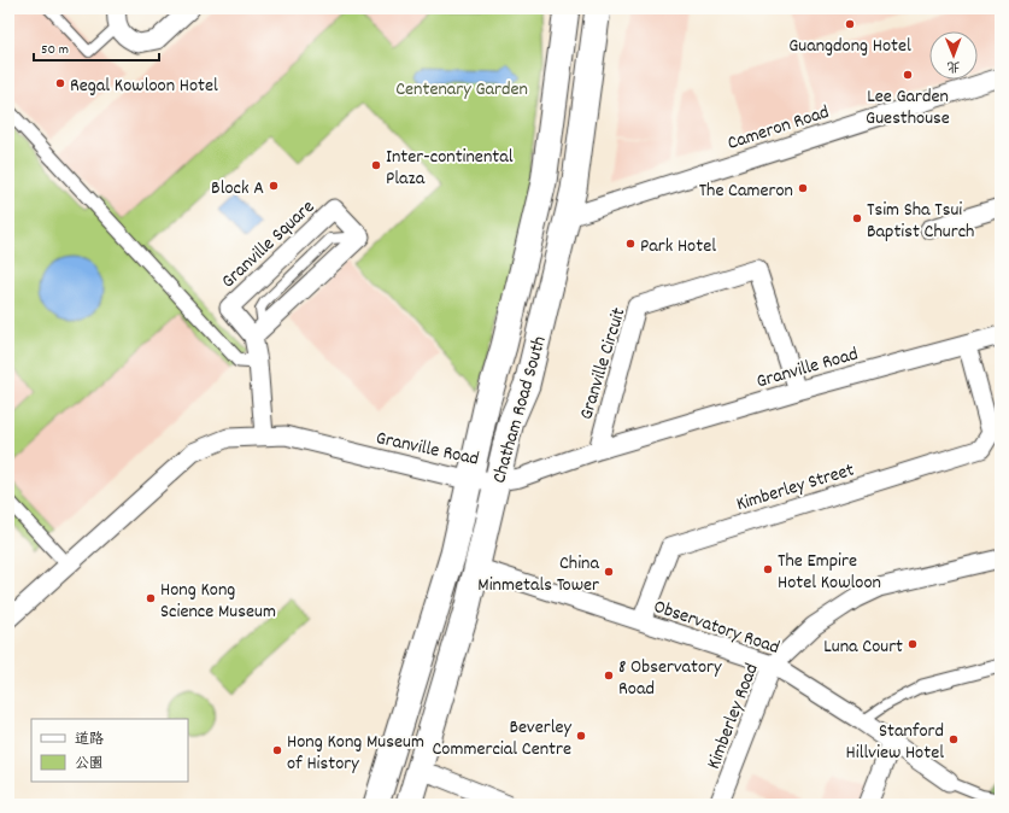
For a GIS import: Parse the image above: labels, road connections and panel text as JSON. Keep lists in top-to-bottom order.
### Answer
{
  "streets": {
    "main road": ["Chatham Road South"],
    "street": [
      "Cameron Road",
      "Granville Square",
      "Granville Circuit",
      "Granville Road",
      "Kimberley Street",
      "Observatory Road",
      "Kimberley Road"
    ]
  },
  "crossings": [
    ["Cameron Road", "Chatham Road South"],
    ["Granville Square", "Granville Road"],
    ["Granville Circuit", "Granville Road"],
    ["Granville Road", "Chatham Road South"],
    ["Chatham Road South", "Observatory Road"],
    ["Kimberley Street", "Observatory Road"],
    ["Observatory Road", "Kimberley Road"]
  ],
  "parks": ["Centenary Garden"],
  "places": [
    "Guangdong Hotel",
    "Lee Garden Guesthouse",
    "Regal Kowloon Hotel",
    "Inter-continental Plaza",
    "Block A",
    "The Cameron",
    "Tsim Sha Tsui Baptist Church",
    "Park Hotel",
    "The Empire Hotel Kowloon",
    "China Minmetals Tower",
    "Hong Kong Science Museum",
    "Luna Court",
    "8 Observatory Road",
    "Beverley Commercial Centre",
    "Stanford Hillview Hotel",
    "Hong Kong Museum of History"
  ],
  "legend": ["道路", "公園"],
  "scale_bar": "50 m",
  "north": "bottom"
}
